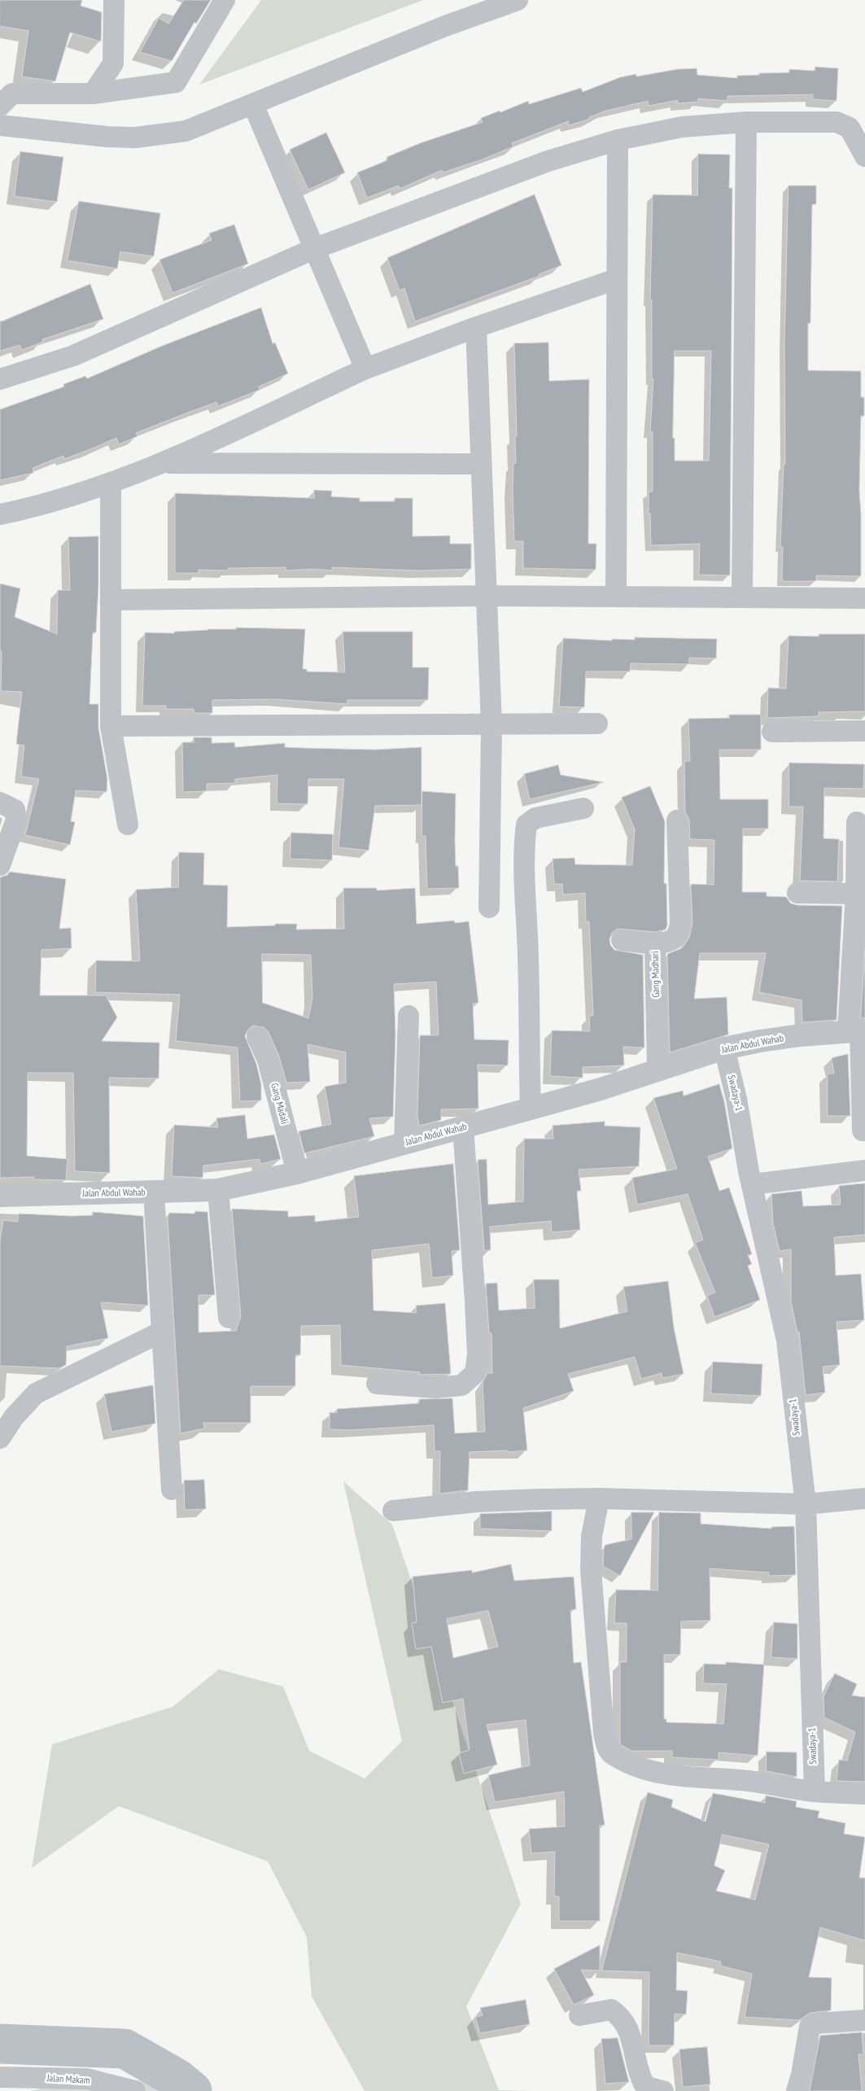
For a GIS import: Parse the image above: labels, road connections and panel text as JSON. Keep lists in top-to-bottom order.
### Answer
{
  "streets": {
    "street": [
      "Gang Madhari",
      "Jalan Abdul Wahab",
      "Swadaya-1",
      "Gang Madali",
      "Jalan Makam"
    ]
  },
  "crossings": [
    ["Gang Madhari", "Jalan Abdul Wahab"],
    ["Jalan Abdul Wahab", "Swadaya-1"],
    ["Jalan Abdul Wahab", "Gang Madali"]
  ]
}
